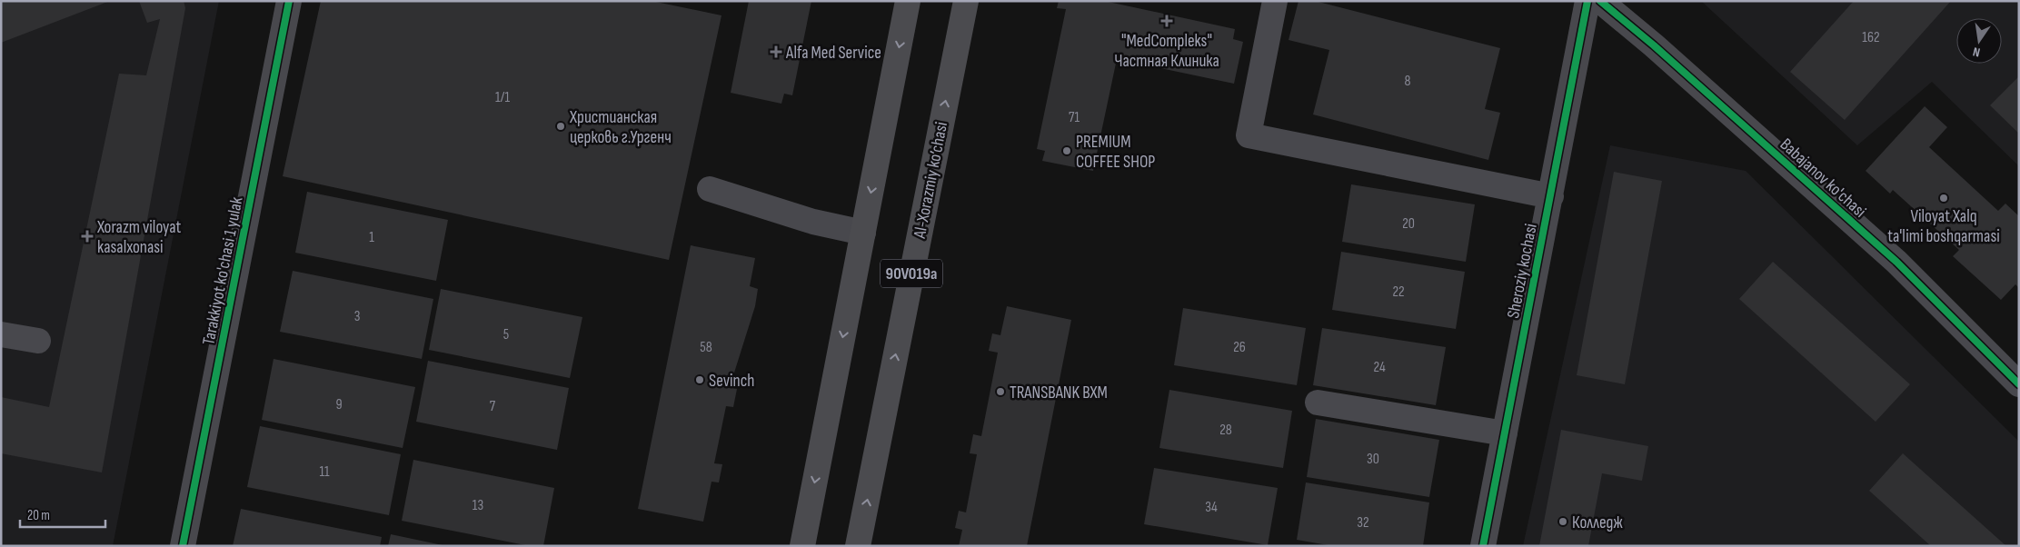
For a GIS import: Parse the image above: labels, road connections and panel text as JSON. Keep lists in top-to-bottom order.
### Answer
{
  "streets": {
    "main road": ["Al-Xorazmiy ko’chasi", "90V019a"],
    "street": ["Babajanov ko'chasi", "Tarakkiyot ko'chasi 1 yulak", "Sheroziy kochasi"]
  },
  "crossings": [
    ["Babajanov ko'chasi", "Sheroziy kochasi"]
  ],
  "places": {
    "health": ["\"MedCompleks\" Частная Клиника", "Alfa Med Service", "Xorazm viloyat kasalxonasi"],
    "other": [
      "Христианская церковь г.Ургенч",
      "PREMIUM COFFEE SHOP",
      "Viloyat Xalq ta'limi boshqarmasi",
      "Sevinch",
      "TRANSBANK BXM",
      "Колледж"
    ]
  },
  "house_numbers": [
    "162",
    "8",
    "1/1",
    "71",
    "20",
    "1",
    "22",
    "3",
    "5",
    "58",
    "26",
    "24",
    "9",
    "7",
    "28",
    "30",
    "11",
    "13",
    "34",
    "32"
  ],
  "scale_bar": "20 m",
  "north": "bottom"
}
